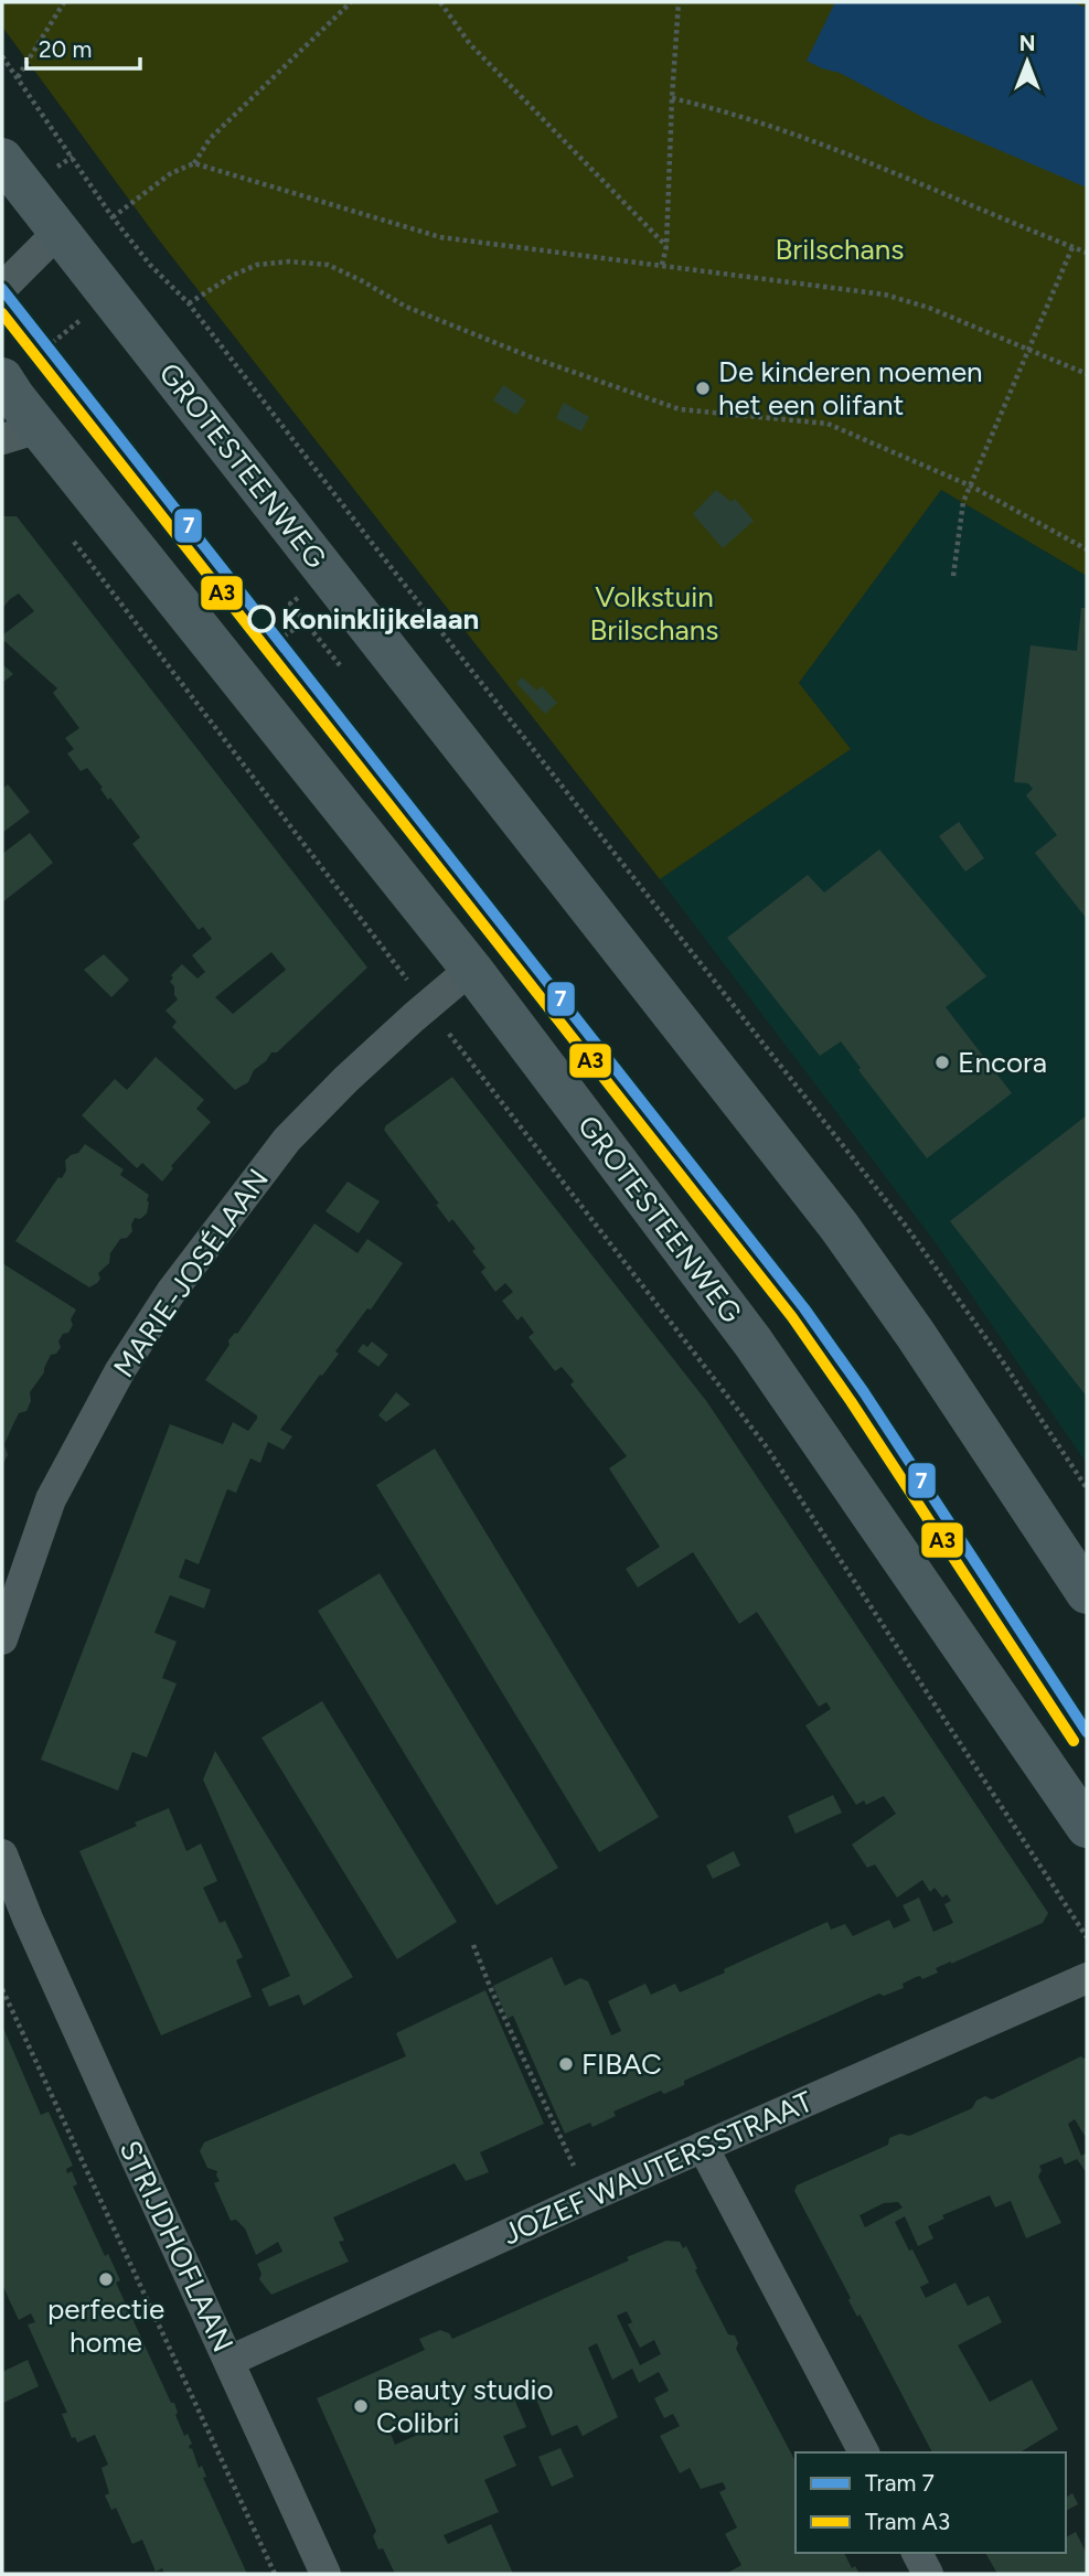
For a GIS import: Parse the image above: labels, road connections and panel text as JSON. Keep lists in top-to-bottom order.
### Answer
{
  "streets": {
    "main road": ["GROTESTEENWEG"],
    "street": ["MARIE-JOSÉLAAN", "JOZEF WAUTERSSTRAAT", "STRIJDHOFLAAN"]
  },
  "crossings": [
    ["GROTESTEENWEG", "MARIE-JOSÉLAAN"],
    ["JOZEF WAUTERSSTRAAT", "STRIJDHOFLAAN"]
  ],
  "parks": ["Brilschans", "Volkstuin Brilschans"],
  "places": [
    "De kinderen noemen het een olifant",
    "Koninklijkelaan",
    "Encora",
    "FIBAC",
    "perfectie home",
    "Beauty studio Colibri"
  ],
  "lines": ["tram line 7", "tram line A3"],
  "legend": ["Tram 7", "Tram A3"],
  "scale_bar": "20 m",
  "north": "top"
}
